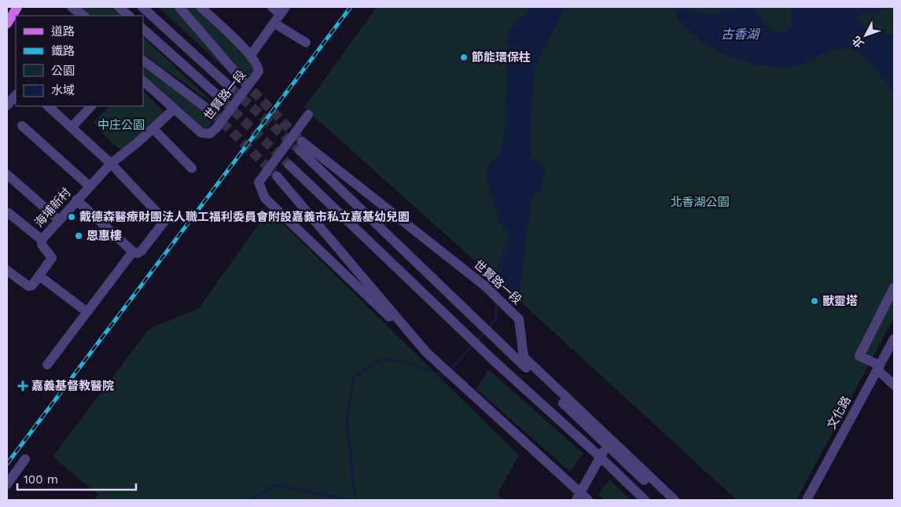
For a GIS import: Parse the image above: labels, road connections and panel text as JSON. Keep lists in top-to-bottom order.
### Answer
{
  "streets": {
    "street": ["世賢路一段", "海埔新村", "文化路"]
  },
  "crossings": [
    ["世賢路一段", "海埔新村"]
  ],
  "water": ["古香湖"],
  "parks": ["中庄公園", "北香湖公園"],
  "places": {
    "other": [
      "節能環保柱",
      "戴德森醫療財團法人職工福利委員會附設嘉義市私立嘉基幼兒園",
      "恩惠樓",
      "獸靈塔"
    ],
    "health": ["嘉義基督教醫院"]
  },
  "legend": [
    "道路",
    "鐵路",
    "公園",
    "水域"
  ],
  "scale_bar": "100 m",
  "north": "bottom left"
}
